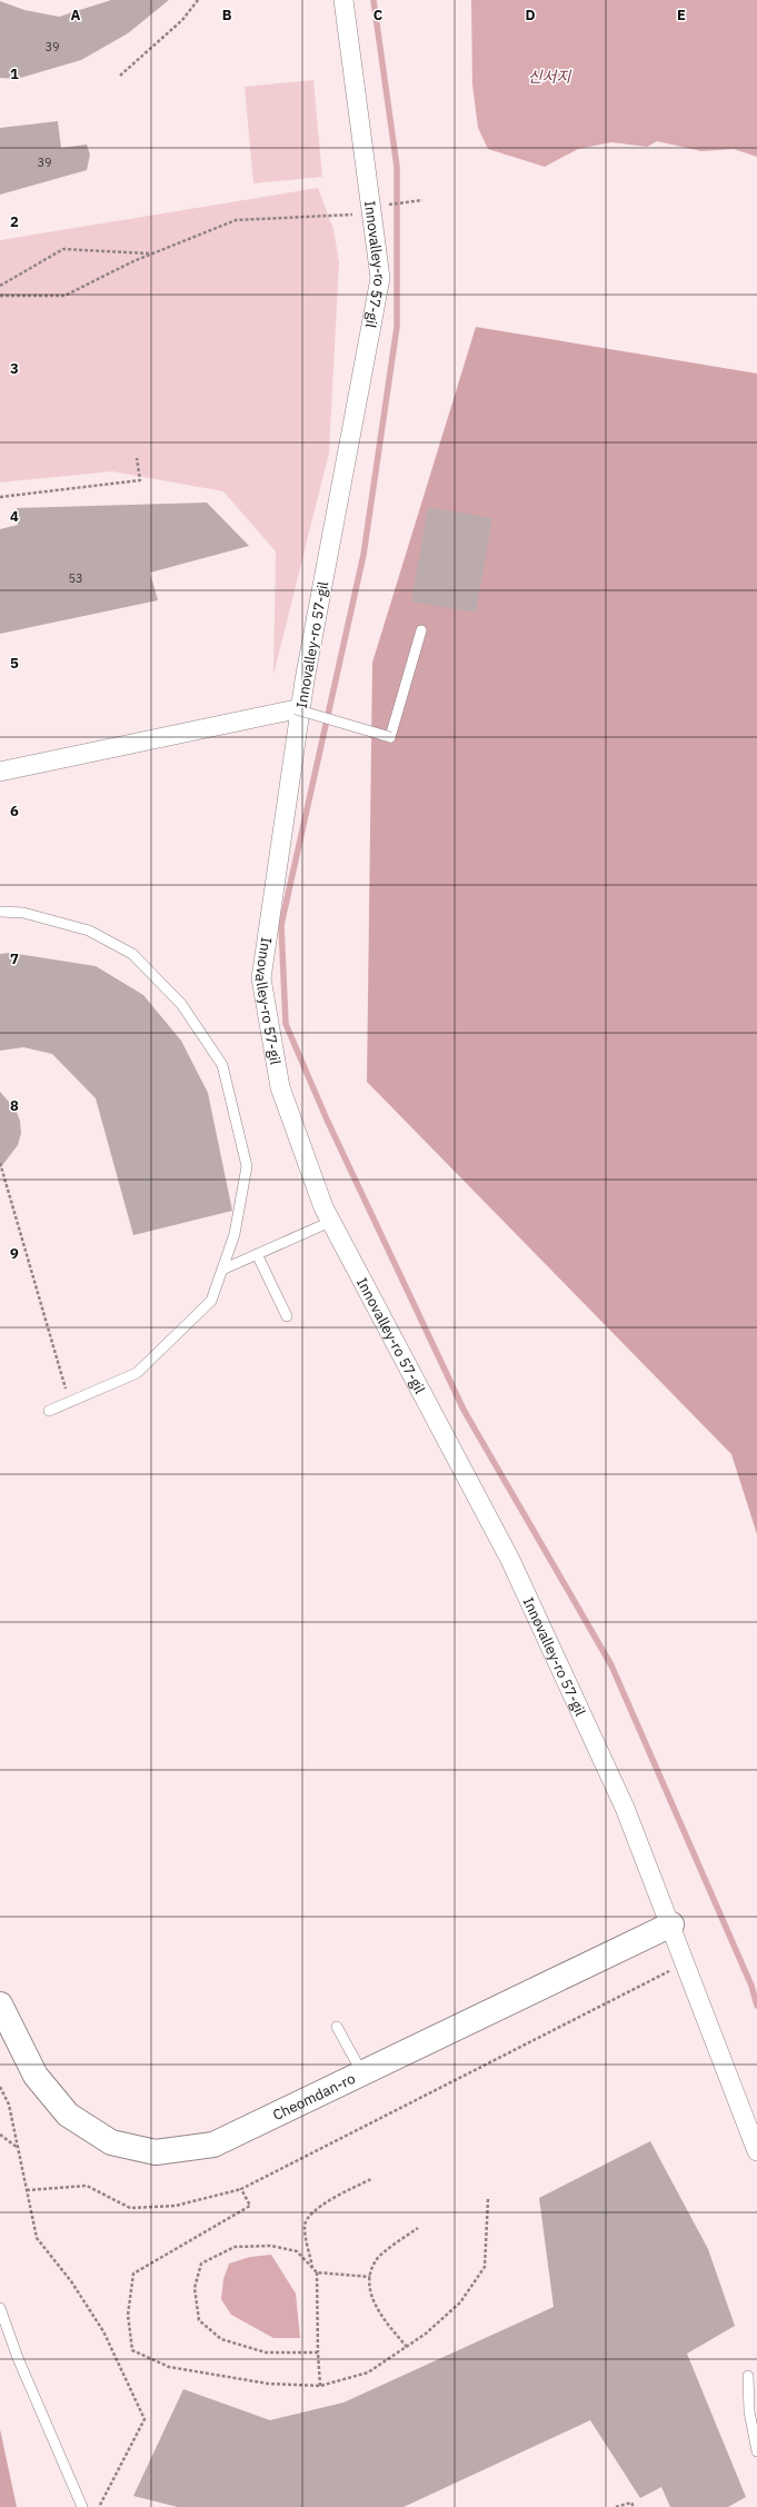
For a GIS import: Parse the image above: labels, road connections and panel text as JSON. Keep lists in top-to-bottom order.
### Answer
{
  "streets": {
    "street": ["Innovalley-ro 57-gil", "Cheomdan-ro"]
  },
  "crossings": [
    ["Innovalley-ro 57-gil", "Cheomdan-ro"]
  ],
  "water": ["신서지"],
  "house_numbers": ["39", "39", "53"],
  "grid": {
    "columns": [
      "A",
      "B",
      "C",
      "D",
      "E"
    ],
    "rows": [
      "1",
      "2",
      "3",
      "4",
      "5",
      "6",
      "7",
      "8",
      "9"
    ]
  }
}
